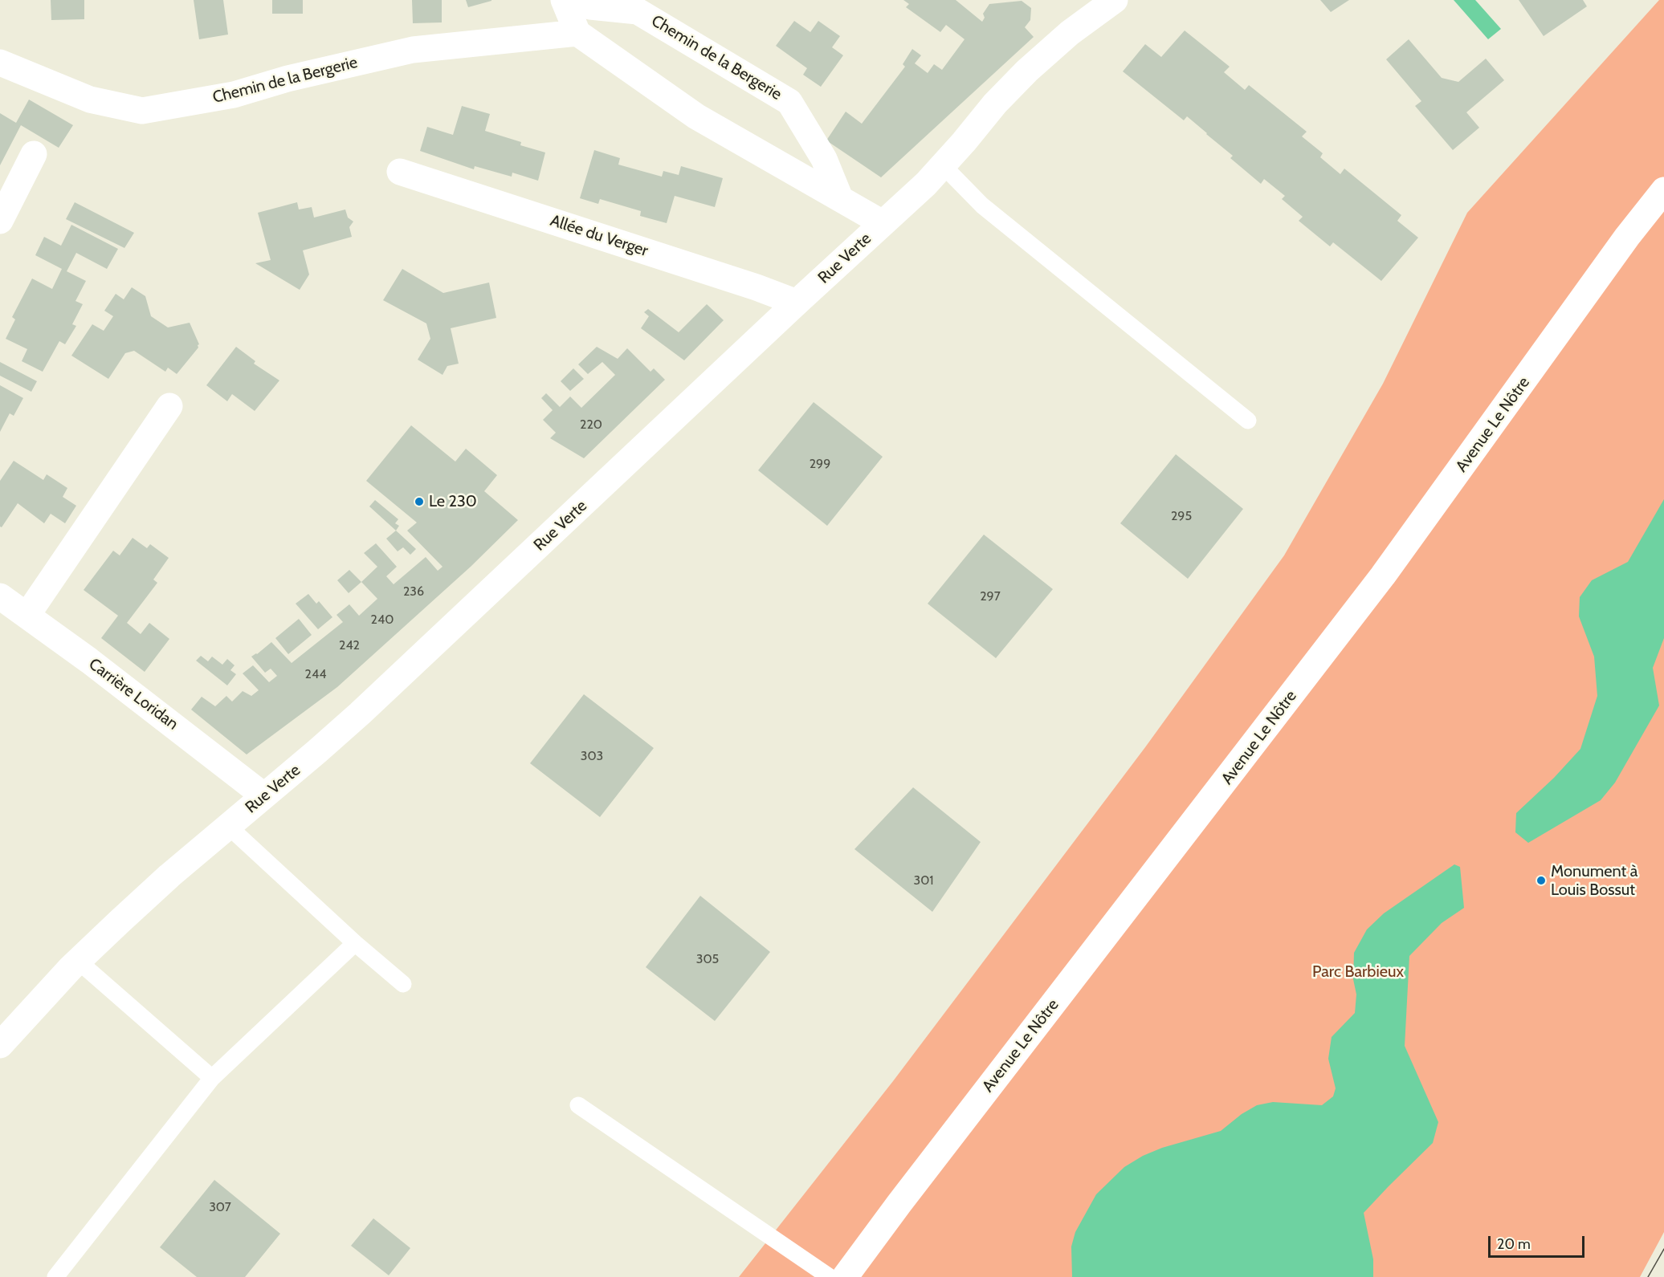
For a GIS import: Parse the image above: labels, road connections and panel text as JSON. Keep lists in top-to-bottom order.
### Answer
{
  "streets": {
    "street": [
      "Chemin de la Bergerie",
      "Allée du Verger",
      "Rue Verte",
      "Avenue Le Nôtre",
      "Carrière Loridan"
    ]
  },
  "crossings": [
    ["Allée du Verger", "Rue Verte"],
    ["Rue Verte", "Carrière Loridan"]
  ],
  "parks": ["Parc Barbieux"],
  "places": ["Le 230", "Monument à Louis Bossut"],
  "house_numbers": [
    "220",
    "299",
    "295",
    "236",
    "297",
    "240",
    "242",
    "244",
    "303",
    "301",
    "305",
    "307"
  ],
  "scale_bar": "20 m"
}
